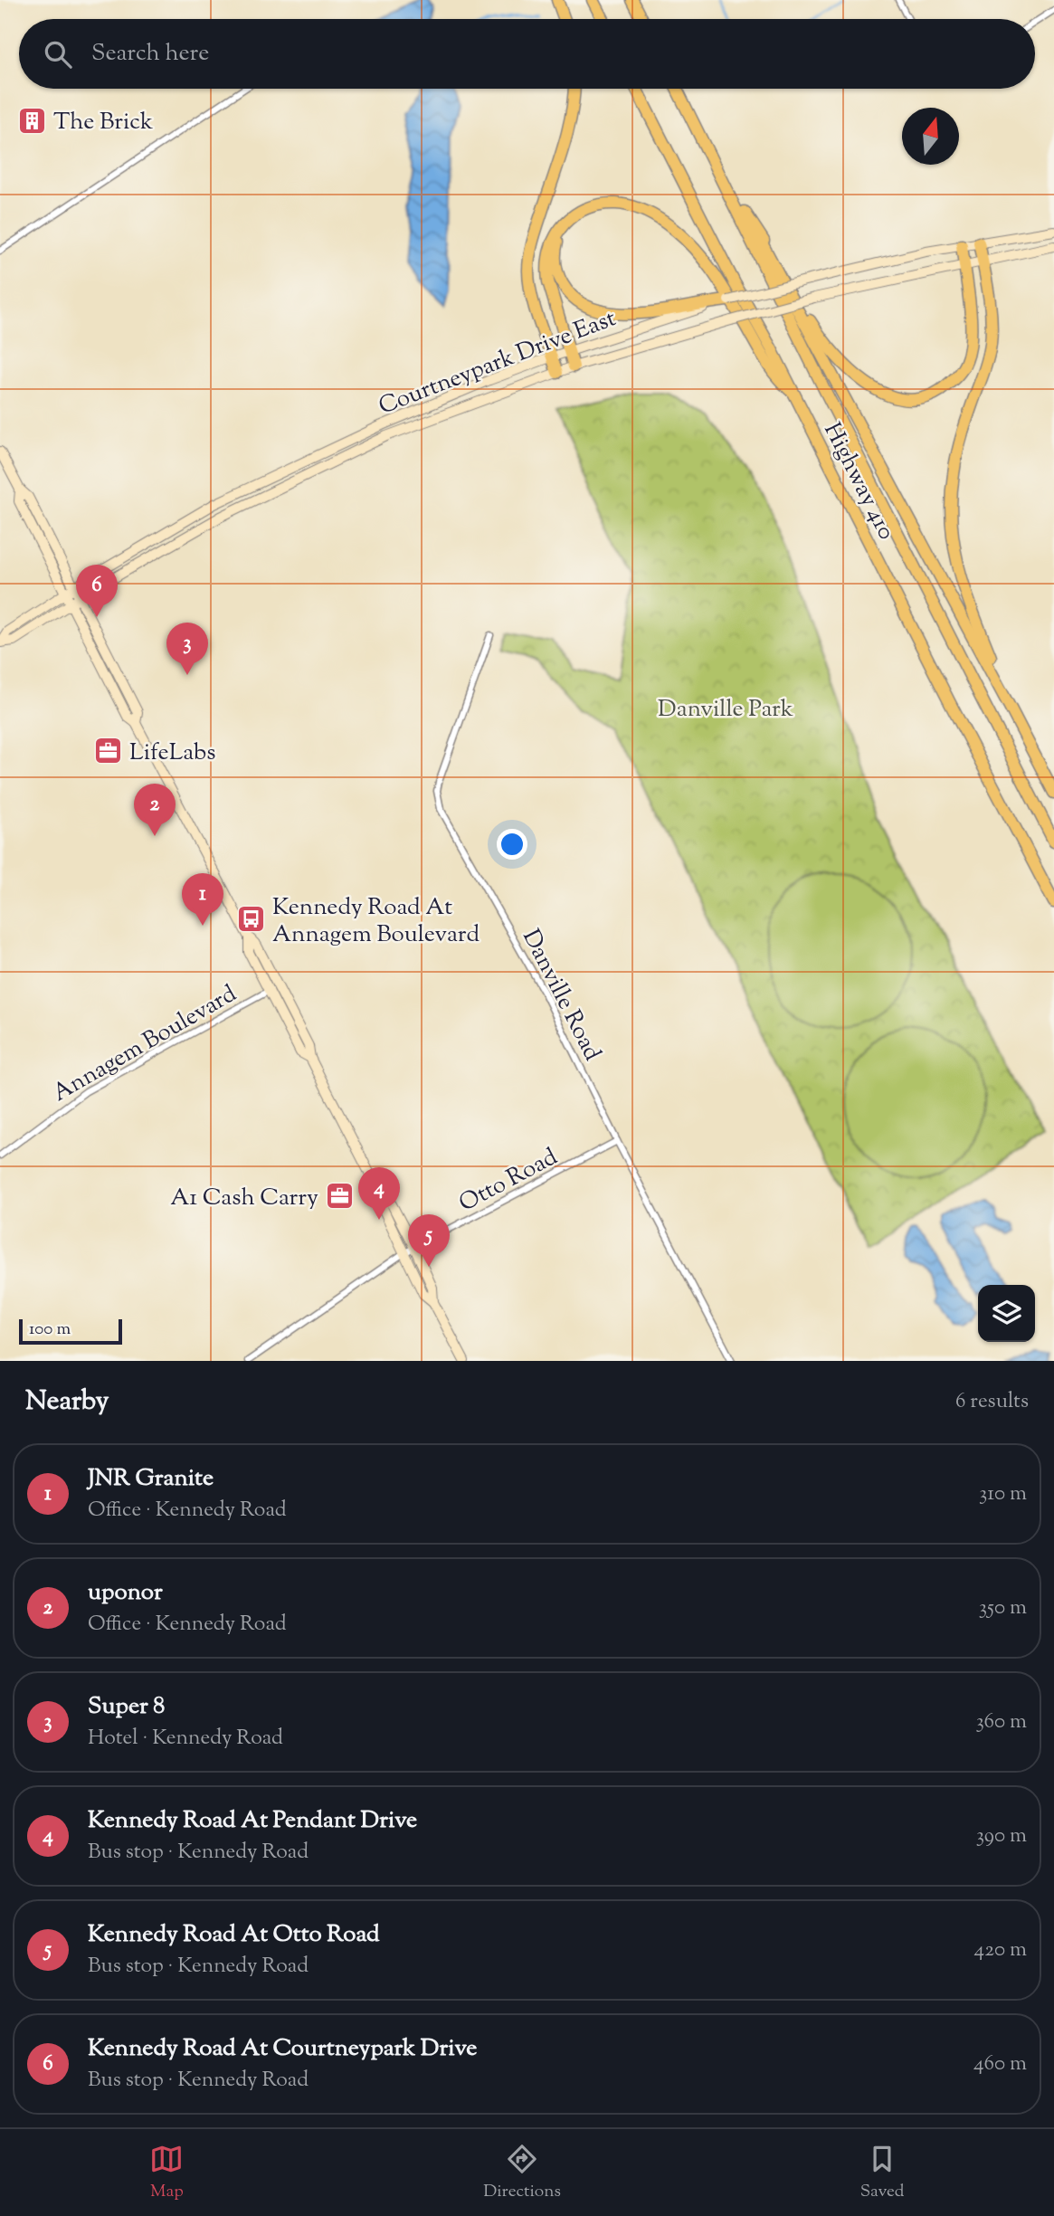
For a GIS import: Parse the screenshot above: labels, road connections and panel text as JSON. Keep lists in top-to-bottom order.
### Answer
{
  "streets": {
    "highway": ["Highway 410"],
    "main road": ["Courtneypark Drive East"],
    "street": ["Danville Road", "Annagem Boulevard", "Otto Road"]
  },
  "crossings": [
    ["Danville Road", "Otto Road"]
  ],
  "parks": ["Danville Park"],
  "places": {
    "building": ["The Brick"],
    "office": ["LifeLabs", "A1 Cash Carry"],
    "bus stop": ["Kennedy Road At Annagem Boulevard"]
  },
  "scale_bar": "100 m",
  "north": "top",
  "page": {
    "search": "Search here",
    "pins": [
      "6",
      "3",
      "2",
      "1",
      "4",
      "5"
    ],
    "scale": "100 m",
    "heading": ["Nearby", "6 results"],
    "list": [
      {
        "mark": "1",
        "name": "JNR Granite",
        "note": "Office · Kennedy Road",
        "value": "310 m"
      },
      {
        "mark": "2",
        "name": "uponor",
        "note": "Office · Kennedy Road",
        "value": "350 m"
      },
      {
        "mark": "3",
        "name": "Super 8",
        "note": "Hotel · Kennedy Road",
        "value": "360 m"
      },
      {
        "mark": "4",
        "name": "Kennedy Road At Pendant Drive",
        "note": "Bus stop · Kennedy Road",
        "value": "390 m"
      },
      {
        "mark": "5",
        "name": "Kennedy Road At Otto Road",
        "note": "Bus stop · Kennedy Road",
        "value": "420 m"
      },
      {
        "mark": "6",
        "name": "Kennedy Road At Courtneypark Drive",
        "note": "Bus stop · Kennedy Road",
        "value": "460 m"
      }
    ],
    "nav": ["Map", "Directions", "Saved"]
  }
}
